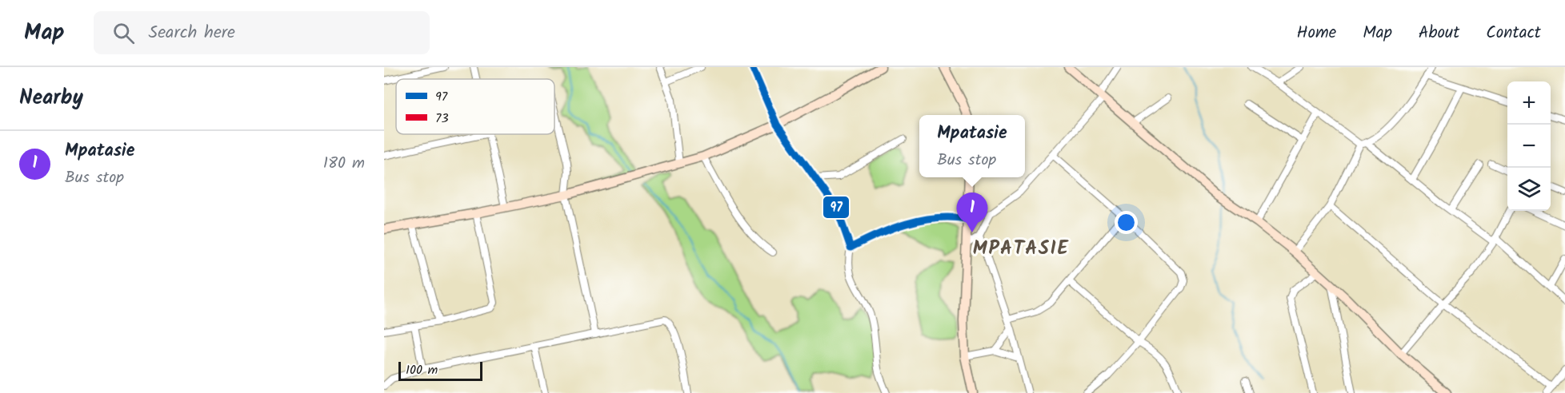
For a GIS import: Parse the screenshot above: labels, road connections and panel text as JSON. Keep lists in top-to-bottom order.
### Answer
{
  "districts": ["MPATASIE"],
  "lines": ["transit line 97"],
  "legend": ["97", "73"],
  "scale_bar": "100 m",
  "page": {
    "header": "Map",
    "search": "Search here",
    "nav": [
      "Home",
      "Map",
      "About",
      "Contact"
    ],
    "heading": "Nearby",
    "map_buttons": ["+", "−"],
    "popup": ["Mpatasie", "Bus stop"],
    "list": [
      {
        "mark": "1",
        "name": "Mpatasie",
        "note": "Bus stop",
        "value": "180 m"
      }
    ],
    "pins": "1",
    "scale": "100 m"
  }
}
